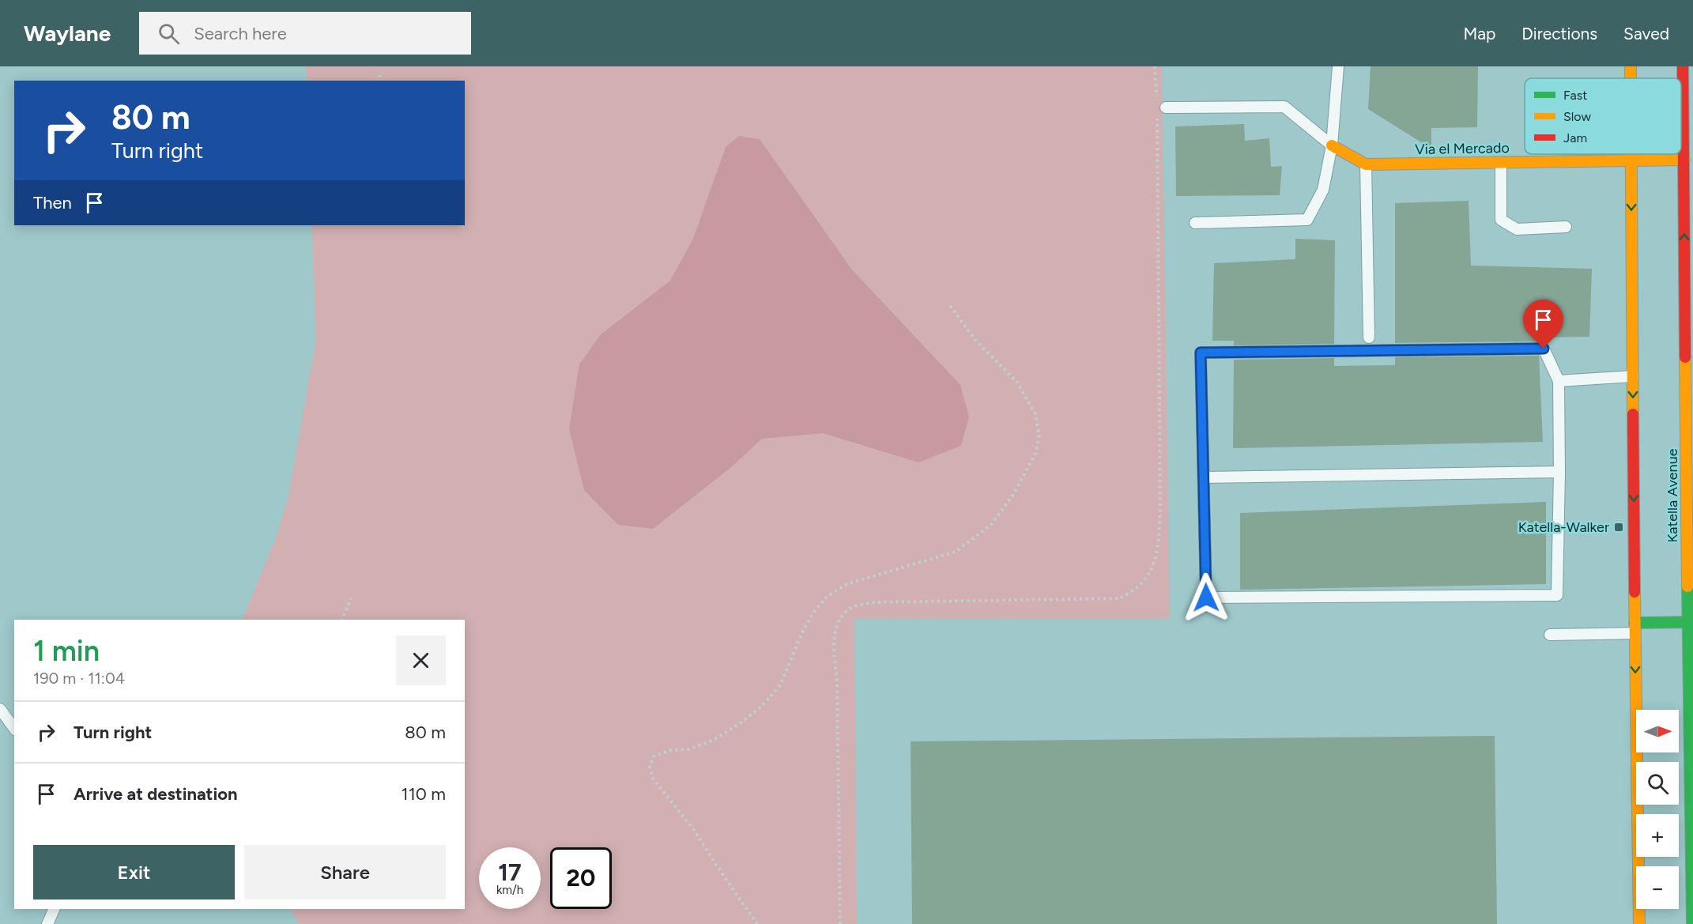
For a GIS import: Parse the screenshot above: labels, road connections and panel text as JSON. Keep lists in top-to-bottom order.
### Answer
{
  "streets": {
    "main road": ["Via el Mercado", "Katella Avenue"]
  },
  "crossings": [
    ["Via el Mercado", "Katella Avenue"]
  ],
  "places": {
    "transit": ["Katella-Walker"]
  },
  "legend": ["Fast", "Slow", "Jam"],
  "north": "right",
  "page": {
    "header": "Waylane",
    "search": "Search here",
    "nav": ["Map", "Directions", "Saved"],
    "turn": ["80 m", "Turn right"],
    "then": "Then",
    "heading": ["1 min", "190 m · 11:04"],
    "list": [
      {
        "name": "Turn right",
        "value": "80 m"
      },
      {
        "name": "Arrive at destination",
        "value": "110 m"
      }
    ],
    "map_buttons": ["+", "−"],
    "buttons": ["Exit", "Share"],
    "speed": "17 km/h",
    "limit": "20"
  }
}
